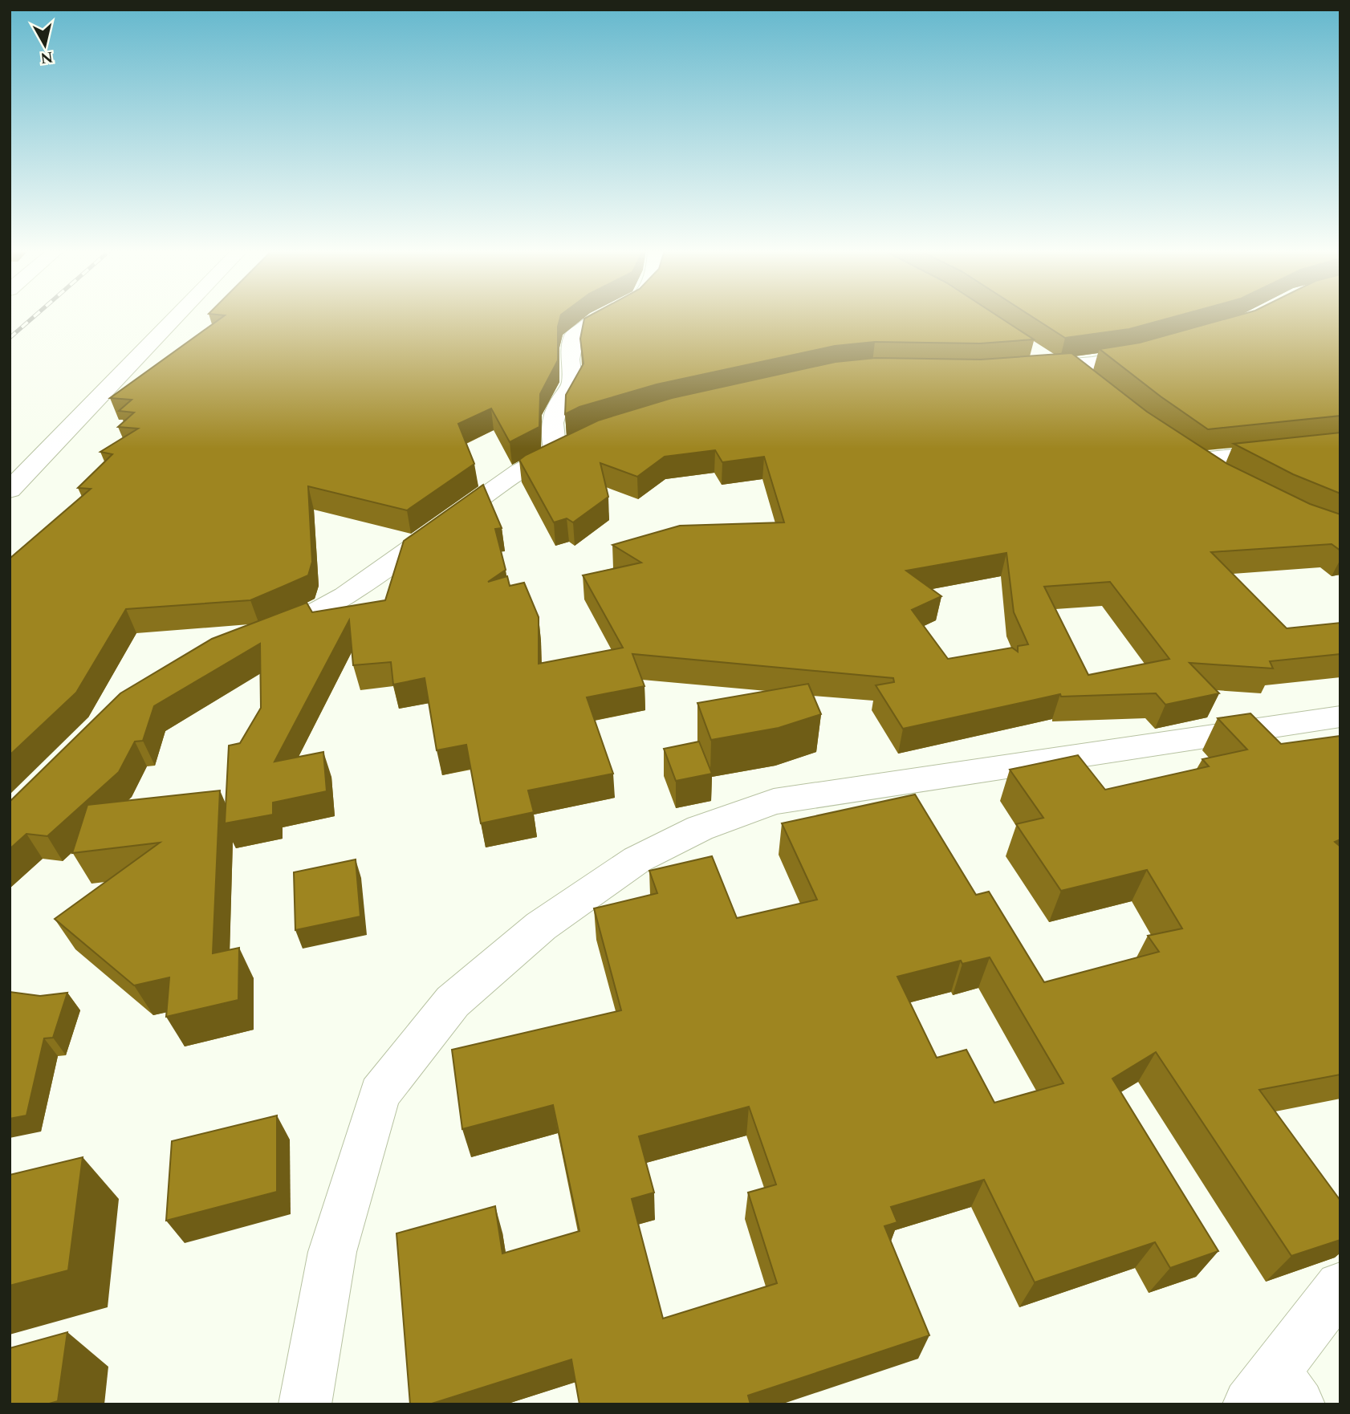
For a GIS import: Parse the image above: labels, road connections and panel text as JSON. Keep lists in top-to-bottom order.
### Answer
{
  "north": "bottom"
}
